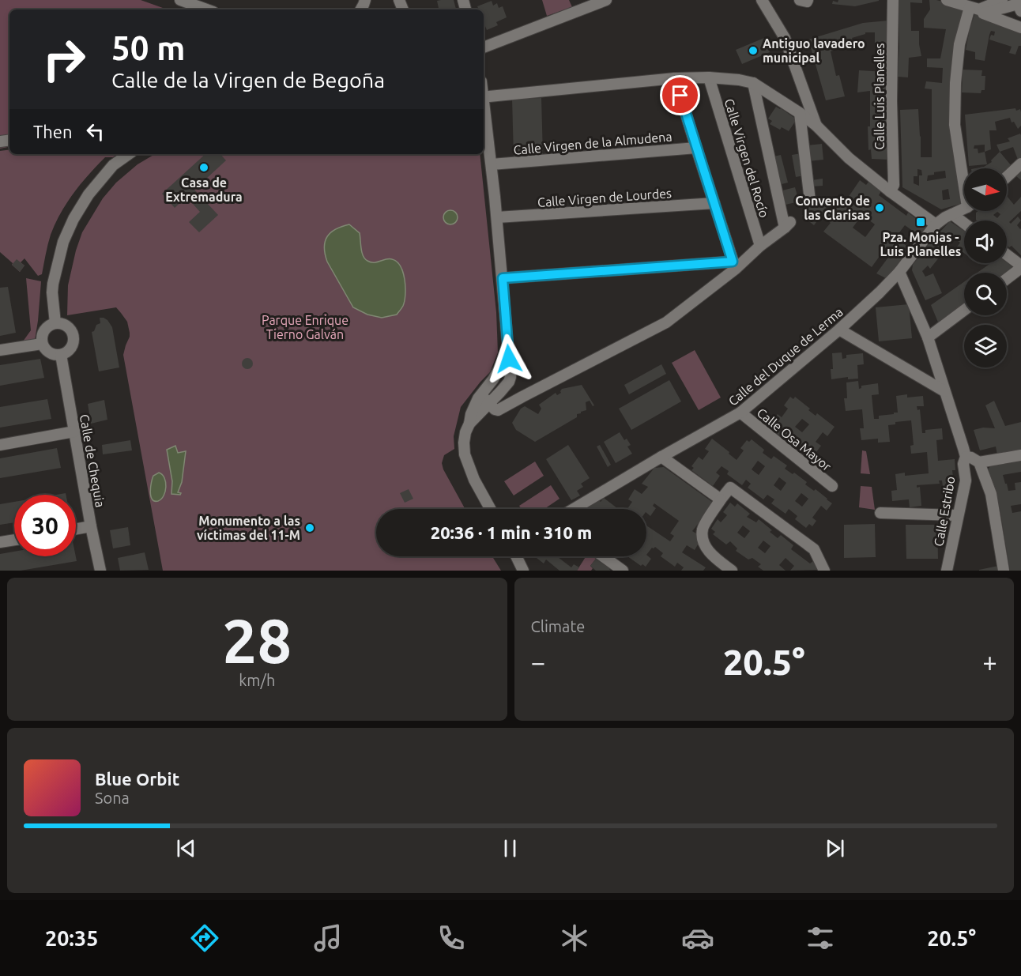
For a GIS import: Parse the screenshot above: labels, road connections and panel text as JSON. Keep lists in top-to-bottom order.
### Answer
{
  "streets": {
    "street": [
      "Calle Luis Planelles",
      "Calle Virgen de la Almudena",
      "Calle Virgen del Rocío",
      "Calle Virgen de Lourdes",
      "Calle del Duque de Lerma",
      "Calle Osa Mayor",
      "Calle de Chequia",
      "Calle Estribo"
    ]
  },
  "crossings": [
    ["Calle del Duque de Lerma", "Calle Osa Mayor"],
    ["Calle del Duque de Lerma", "Calle Estribo"]
  ],
  "parks": ["Parque Enrique Tierno Galván"],
  "places": {
    "other": [
      "Antiguo lavadero municipal",
      "Casa de Extremadura",
      "Convento de las Clarisas",
      "Monumento a las víctimas del 11-M"
    ],
    "transit": ["Pza. Monjas - Luis Planelles"]
  },
  "north": "right",
  "page": {
    "turn": ["50 m", "Calle de la Virgen de Begoña"],
    "then": "Then",
    "limit": "30",
    "trip": "20:36 · 1 min · 310 m",
    "tile": [
      ["28", "km/h"],
      "Climate"
    ],
    "heat": ["−", "20.5°", "+"],
    "song": ["Blue Orbit", "Sona"],
    "tabs": ["20:35", "20.5°"]
  }
}
